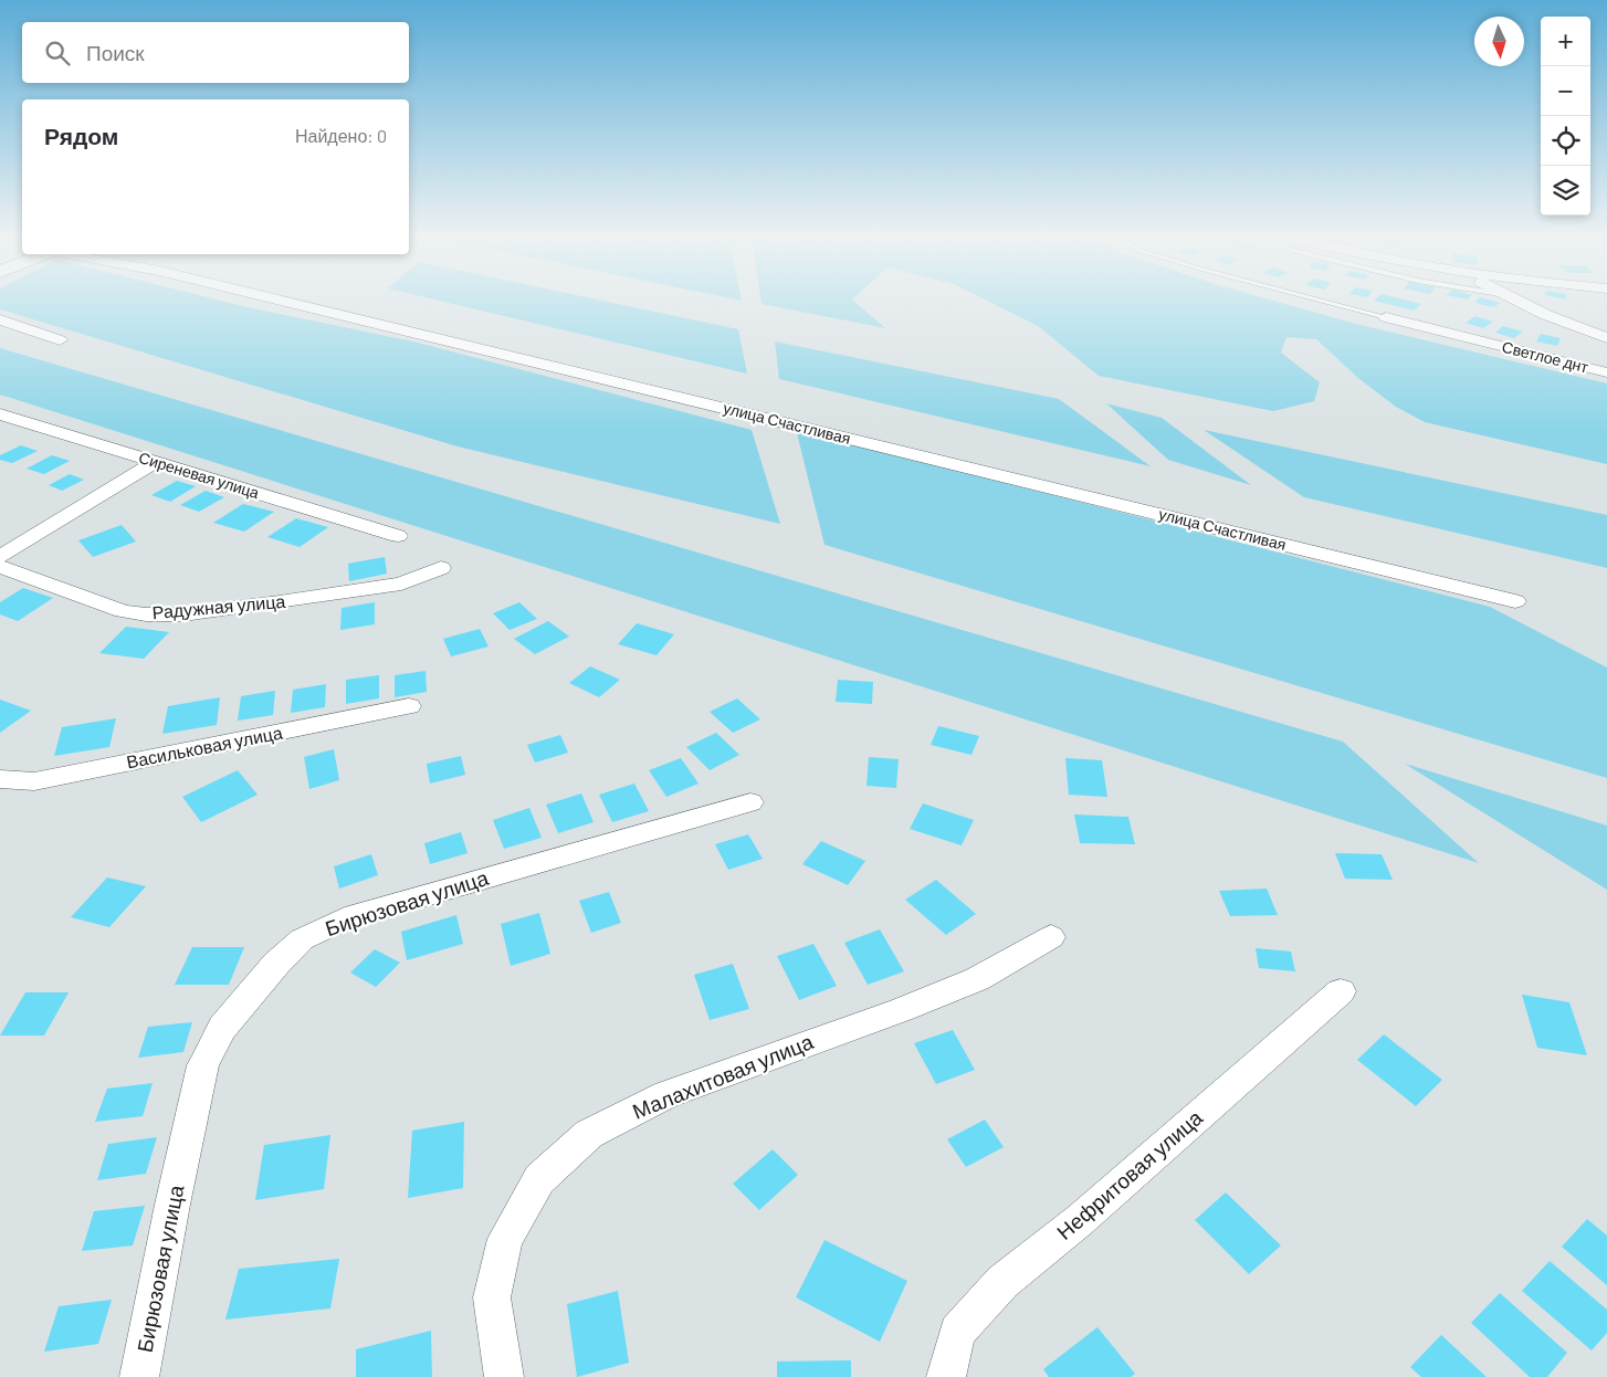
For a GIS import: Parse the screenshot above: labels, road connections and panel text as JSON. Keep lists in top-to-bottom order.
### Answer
{
  "streets": {
    "street": [
      "Светлое днт",
      "улица Счастливая",
      "Сиреневая улица",
      "Радужная улица",
      "Васильковая улица",
      "Бирюзовая улица",
      "Малахитовая улица",
      "Нефритовая улица"
    ]
  },
  "north": "bottom",
  "page": {
    "map_buttons": ["+", "−"],
    "search": "Поиск",
    "heading": ["Рядом", "Найдено: 0"]
  }
}
